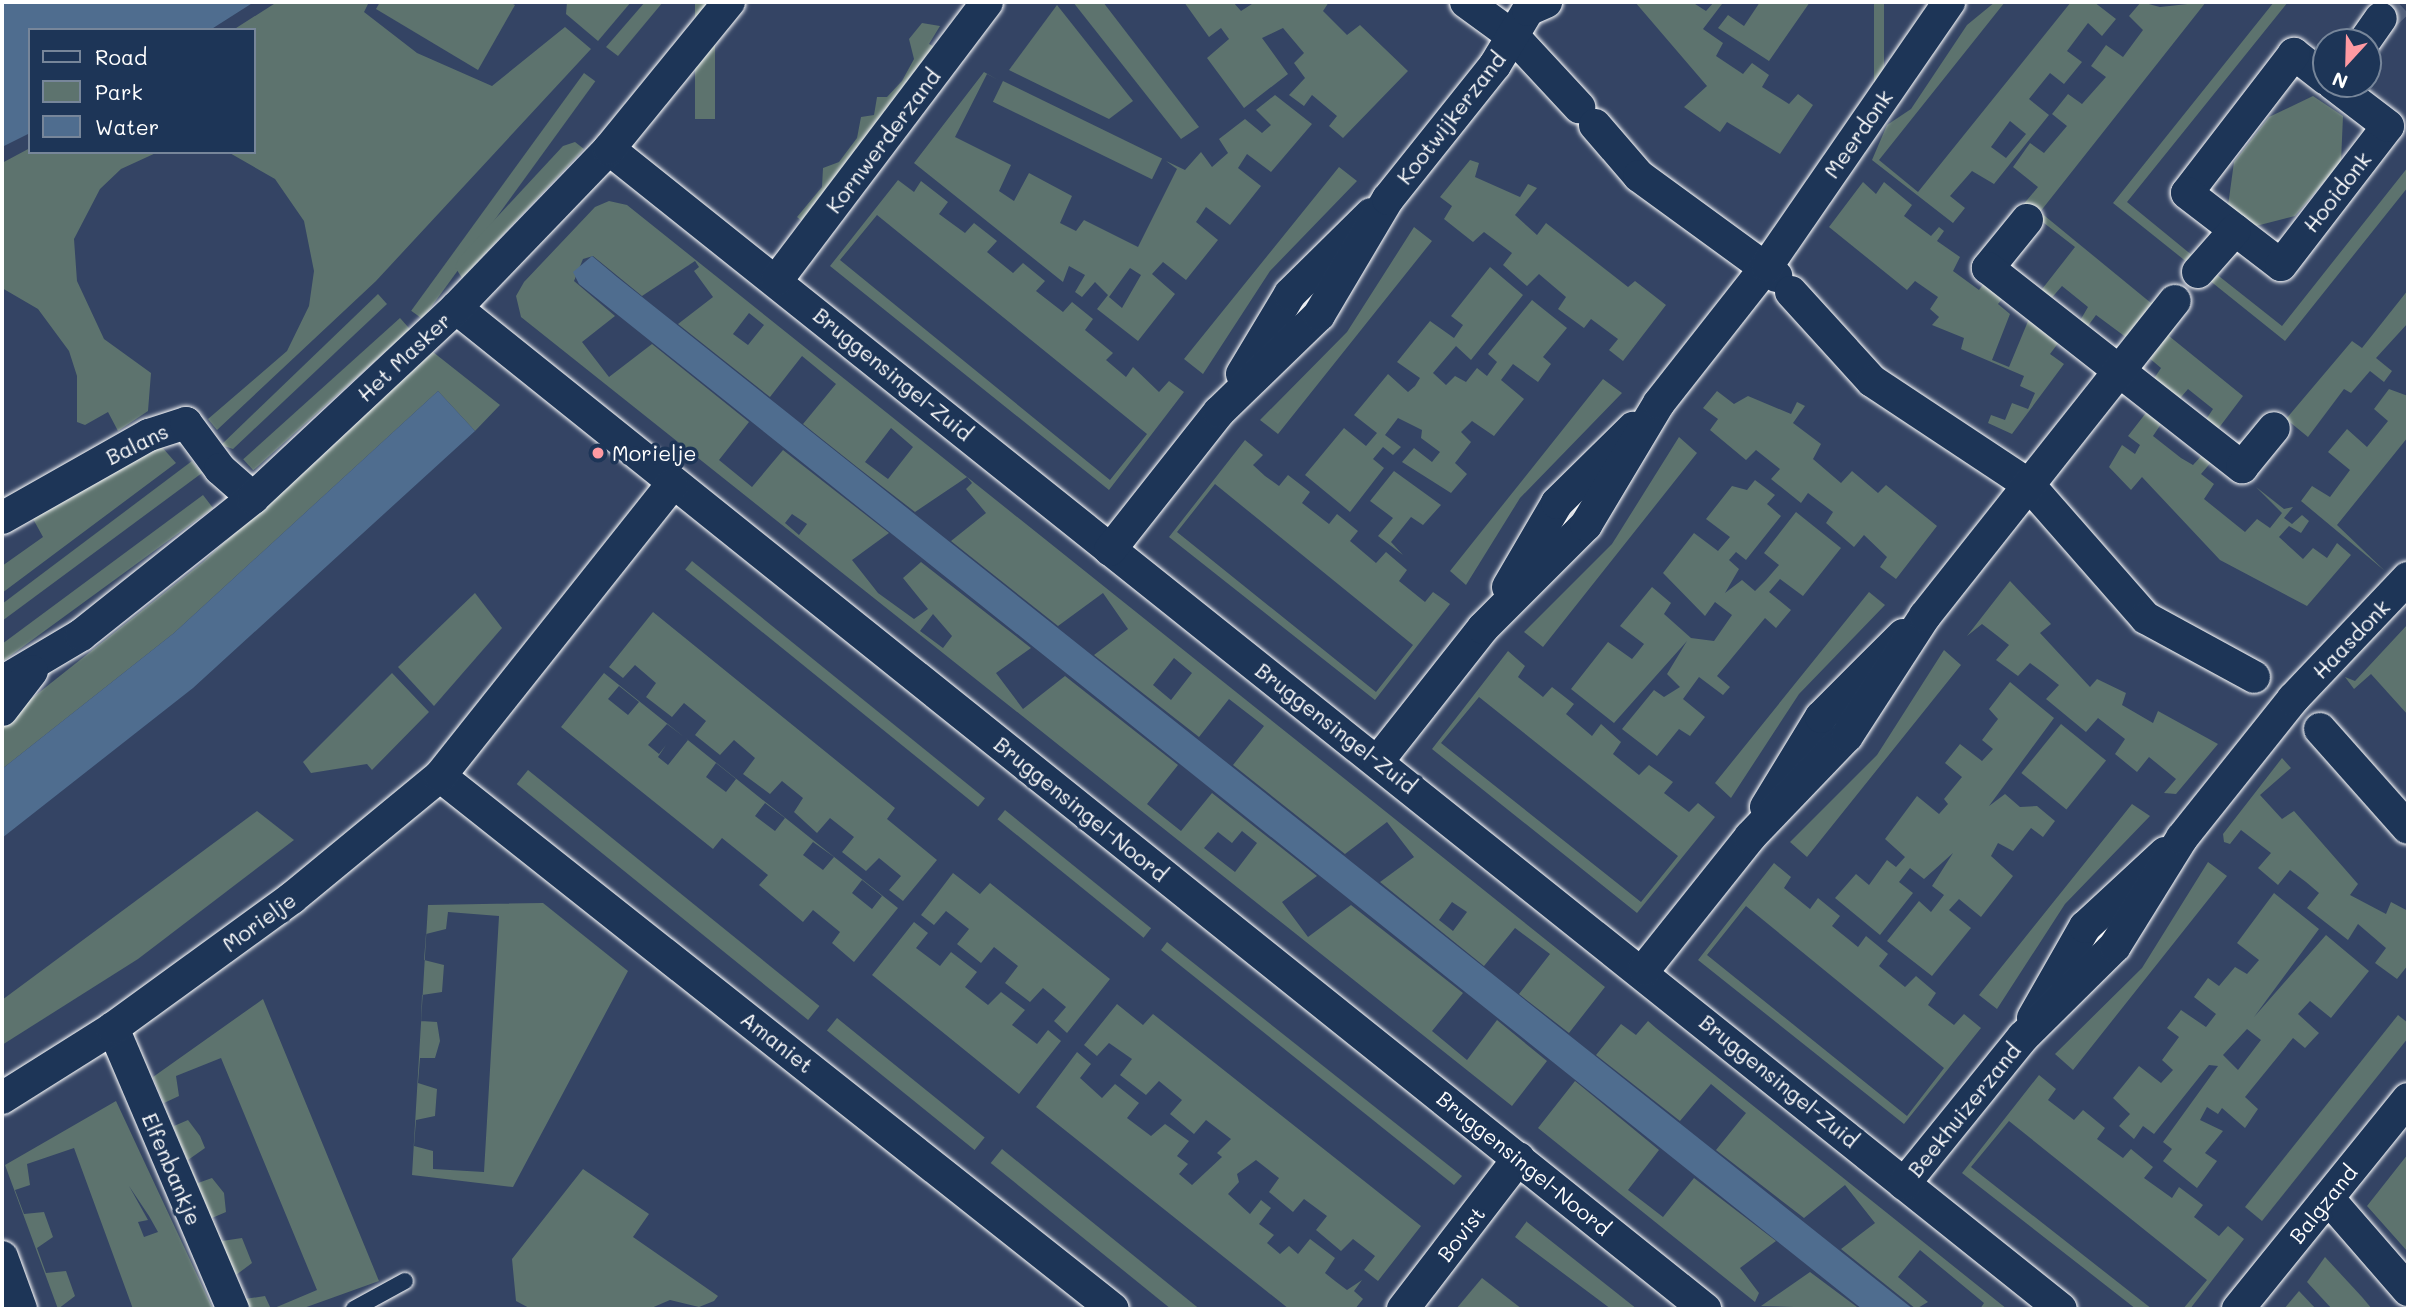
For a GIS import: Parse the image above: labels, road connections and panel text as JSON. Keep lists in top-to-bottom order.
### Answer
{
  "streets": {
    "street": [
      "Kootwijkerzand",
      "Meerdonk",
      "Kornwerderzand",
      "Hooidonk",
      "Het Masker",
      "Bruggensingel-Zuid",
      "Balans",
      "Haasdonk",
      "Bruggensingel-Noord",
      "Morielje",
      "Amaniet",
      "Beekhuizerzand",
      "Elfenbankje",
      "Balgzand",
      "Bovist"
    ]
  },
  "crossings": [
    ["Kootwijkerzand", "Bruggensingel-Zuid"],
    ["Meerdonk", "Bruggensingel-Zuid"],
    ["Kornwerderzand", "Bruggensingel-Zuid"],
    ["Het Masker", "Bruggensingel-Zuid"],
    ["Het Masker", "Balans"],
    ["Het Masker", "Bruggensingel-Noord"],
    ["Bruggensingel-Zuid", "Beekhuizerzand"],
    ["Haasdonk", "Beekhuizerzand"],
    ["Bruggensingel-Noord", "Morielje"],
    ["Bruggensingel-Noord", "Bovist"],
    ["Morielje", "Amaniet"],
    ["Morielje", "Elfenbankje"]
  ],
  "places": ["Morielje"],
  "legend": ["Road", "Park", "Water"],
  "north": "bottom"
}
